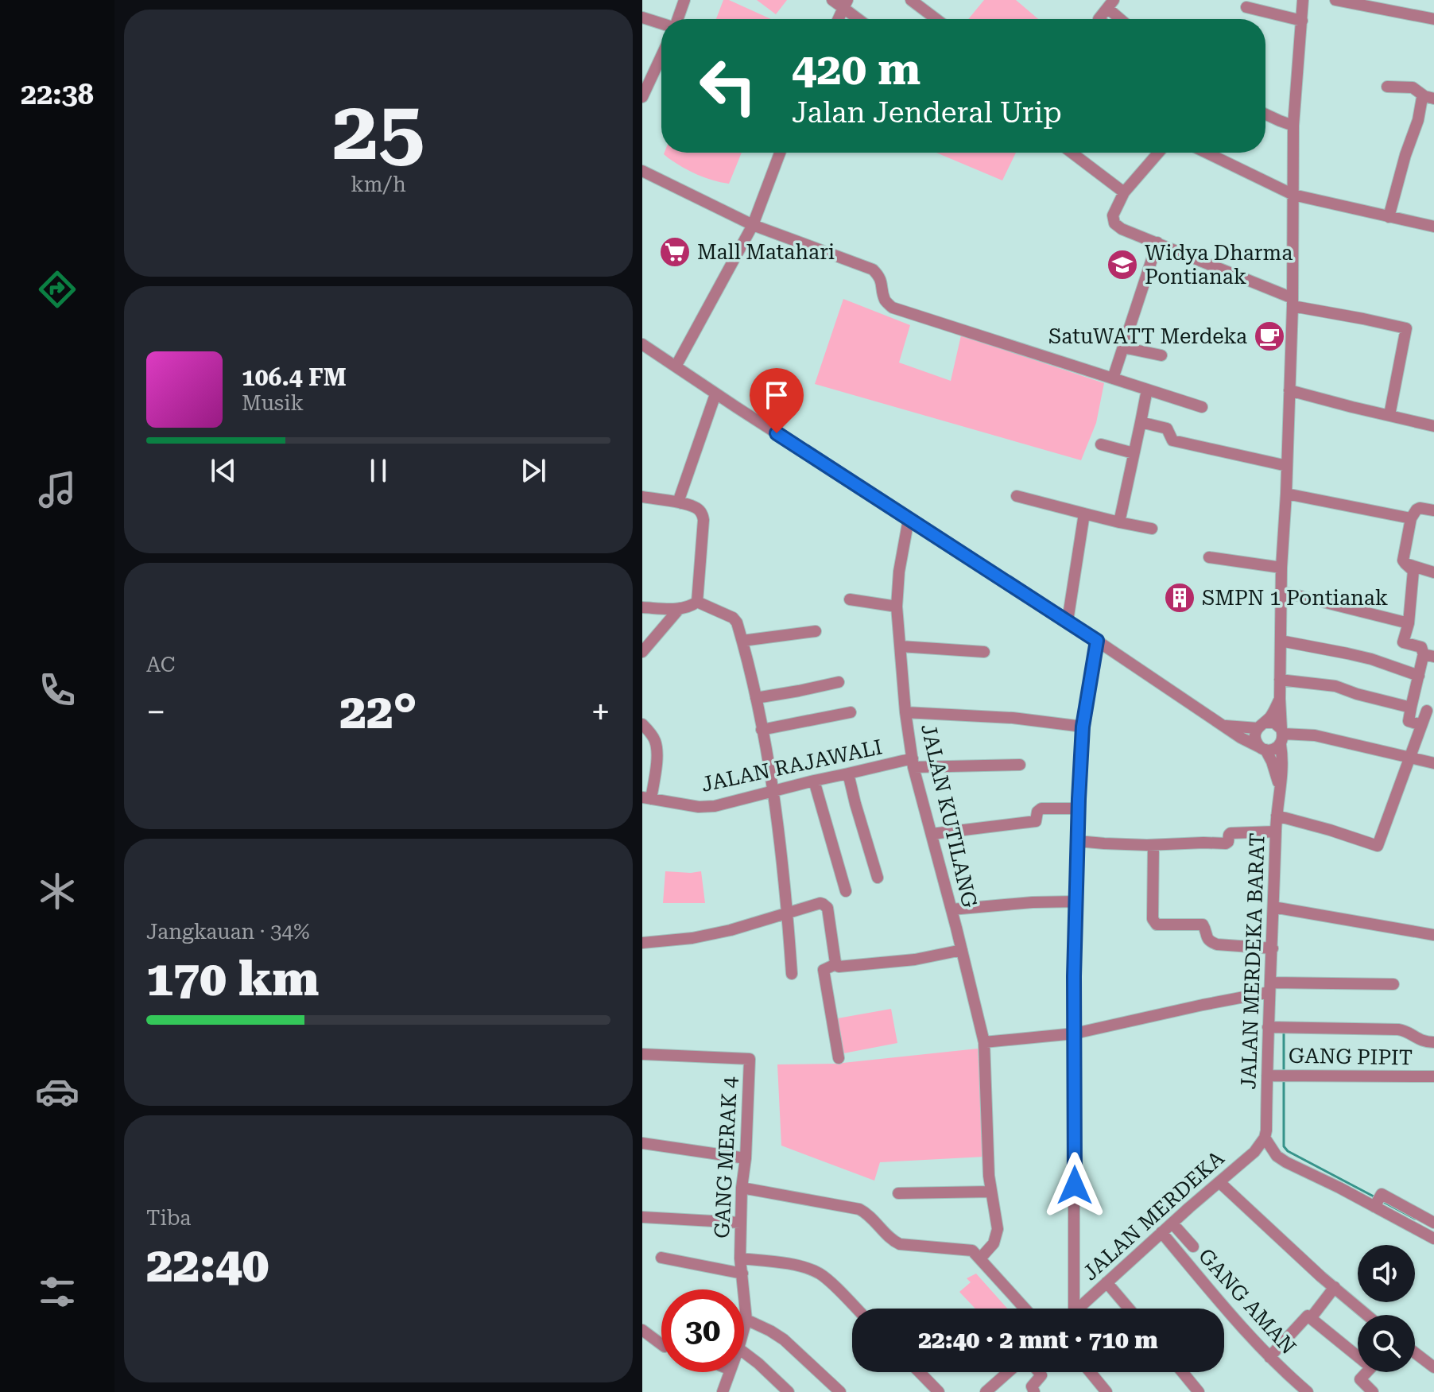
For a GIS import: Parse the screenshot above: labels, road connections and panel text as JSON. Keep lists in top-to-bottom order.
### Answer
{
  "streets": {
    "street": [
      "JALAN RAJAWALI",
      "JALAN KUTILANG",
      "JALAN MERDEKA BARAT",
      "GANG PIPIT",
      "GANG MERAK 4",
      "JALAN MERDEKA",
      "GANG AMAN"
    ]
  },
  "crossings": [
    ["JALAN RAJAWALI", "JALAN KUTILANG"],
    ["JALAN MERDEKA BARAT", "GANG PIPIT"],
    ["JALAN MERDEKA BARAT", "JALAN MERDEKA"],
    ["JALAN MERDEKA", "GANG AMAN"]
  ],
  "places": {
    "supermarket": ["Mall Matahari"],
    "school or university": ["Widya Dharma Pontianak"],
    "cafe": ["SatuWATT Merdeka"],
    "building": ["SMPN 1 Pontianak"]
  },
  "page": {
    "tabs": "22:38",
    "tile": [
      ["25", "km/h"],
      "AC",
      ["Jangkauan · 34%", "170 km"],
      ["Tiba", "22:40"]
    ],
    "turn": ["420 m", "Jalan Jenderal Urip"],
    "song": ["106.4 FM", "Musik"],
    "heat": ["−", "22°", "+"],
    "limit": "30",
    "trip": "22:40 · 2 mnt · 710 m"
  }
}
